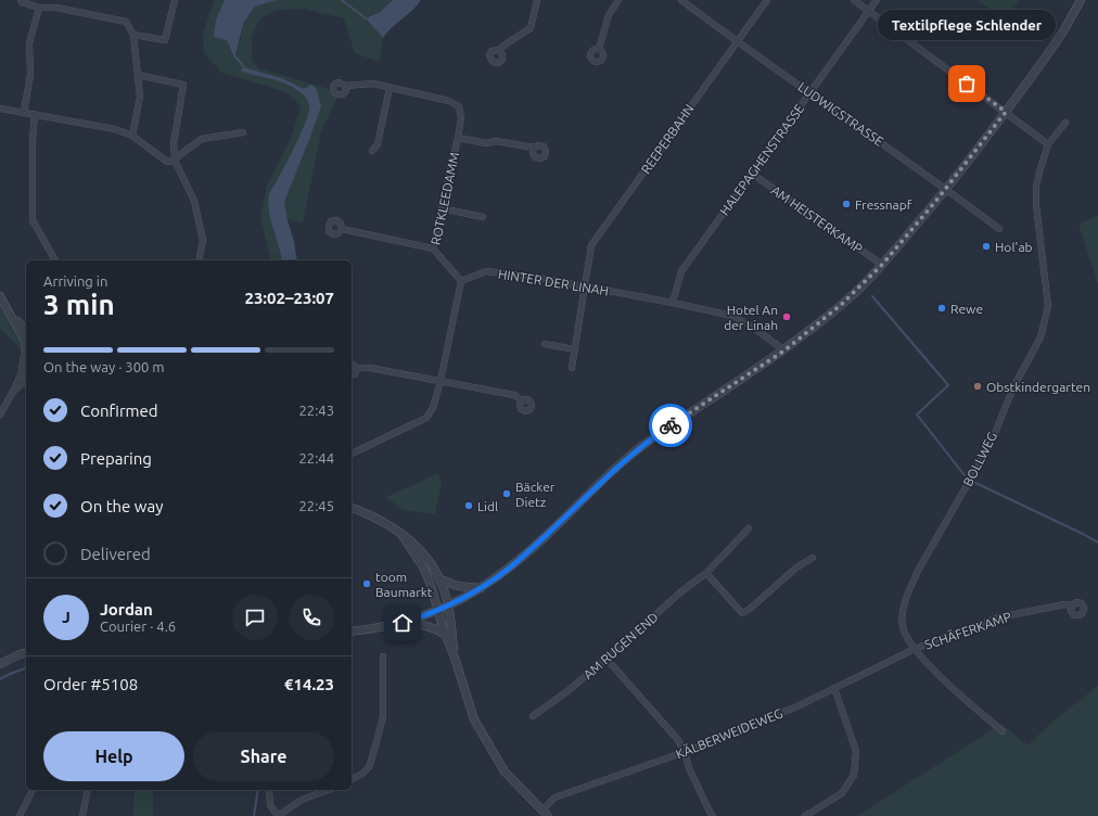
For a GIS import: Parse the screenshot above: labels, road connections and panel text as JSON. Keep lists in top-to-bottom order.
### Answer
{
  "streets": {
    "street": [
      "LUDWIGSTRASSE",
      "REEPERBAHN",
      "HALEPAGHENSTRASSE",
      "ROTKLEEDAMM",
      "AM HEISTERKAMP",
      "HINTER DER LINAH",
      "BOLLWEG",
      "SCHÄFERKAMP",
      "AM RUGEN END",
      "KÄLBERWEIDEWEG"
    ]
  },
  "crossings": [
    ["LUDWIGSTRASSE", "REEPERBAHN"],
    ["LUDWIGSTRASSE", "HALEPAGHENSTRASSE"],
    ["REEPERBAHN", "HINTER DER LINAH"],
    ["HALEPAGHENSTRASSE", "AM HEISTERKAMP"],
    ["HALEPAGHENSTRASSE", "HINTER DER LINAH"],
    ["ROTKLEEDAMM", "HINTER DER LINAH"],
    ["BOLLWEG", "SCHÄFERKAMP"],
    ["BOLLWEG", "KÄLBERWEIDEWEG"],
    ["SCHÄFERKAMP", "KÄLBERWEIDEWEG"]
  ],
  "places": [
    "Textilpflege Schlender",
    "Fressnapf",
    "Hol'ab",
    "Rewe",
    "Hotel An der Linah",
    "Obstkindergarten",
    "Bäcker Dietz",
    "Lidl",
    "toom Baumarkt"
  ],
  "page": {
    "bubble": "Textilpflege Schlender",
    "heading": ["3 min", "Arriving in", "23:02–23:07"],
    "panel": [
      "Jordan",
      "Courier · 4.6",
      "Order #5108",
      "€14.23"
    ],
    "bar": "On the way · 300 m",
    "list": [
      ["Confirmed", "22:43"],
      ["Preparing", "22:44"],
      ["On the way", "22:45"],
      "Delivered"
    ],
    "round": "J",
    "buttons": ["Help", "Share"]
  }
}
